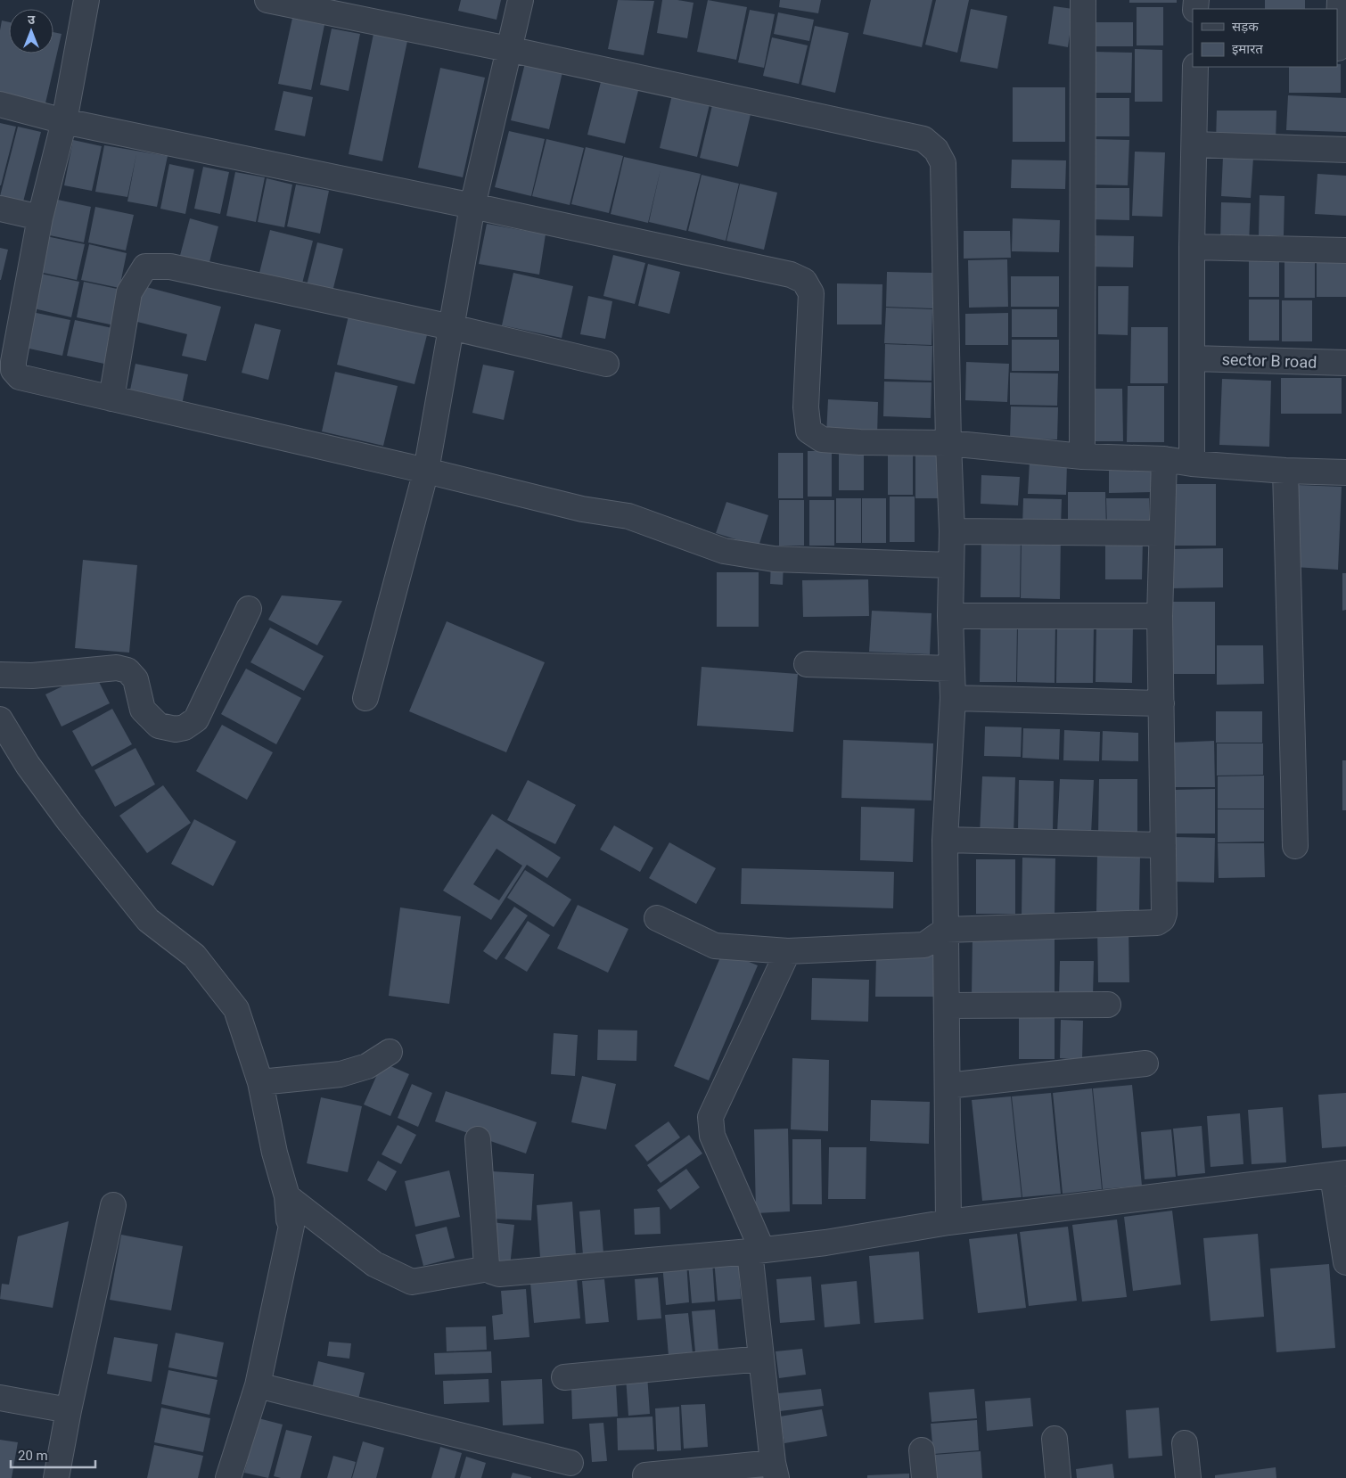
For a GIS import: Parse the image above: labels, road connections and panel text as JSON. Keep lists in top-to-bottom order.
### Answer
{
  "streets": {
    "street": ["sector B road"]
  },
  "legend": ["सड़क", "इमारत"],
  "scale_bar": "20 m",
  "north": "top"
}
